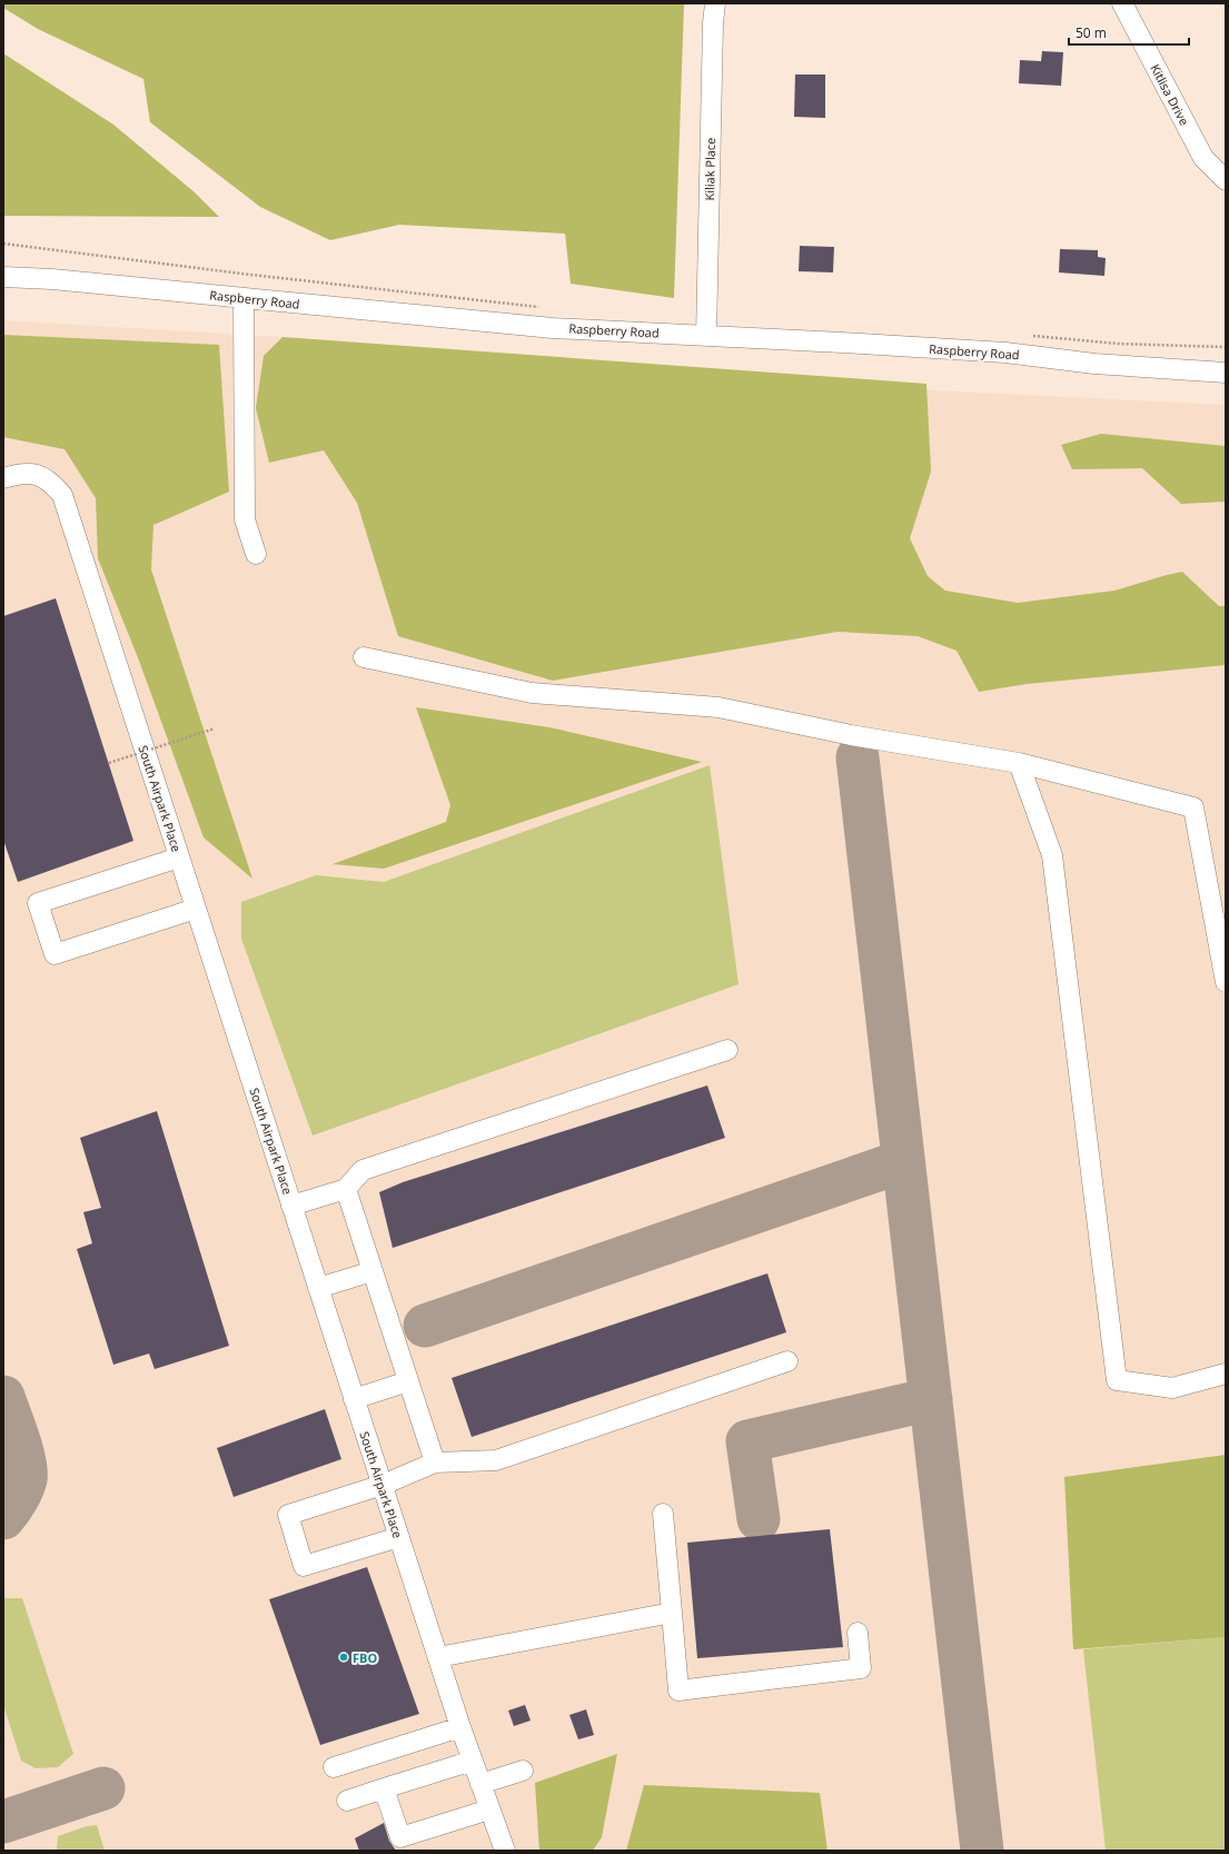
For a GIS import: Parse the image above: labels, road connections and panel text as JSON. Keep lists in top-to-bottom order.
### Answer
{
  "streets": {
    "street": [
      "Kitlisa Drive",
      "Kiliak Place",
      "Raspberry Road",
      "South Airpark Place"
    ]
  },
  "crossings": [
    ["Kiliak Place", "Raspberry Road"]
  ],
  "places": ["FBO"],
  "scale_bar": "50 m"
}
